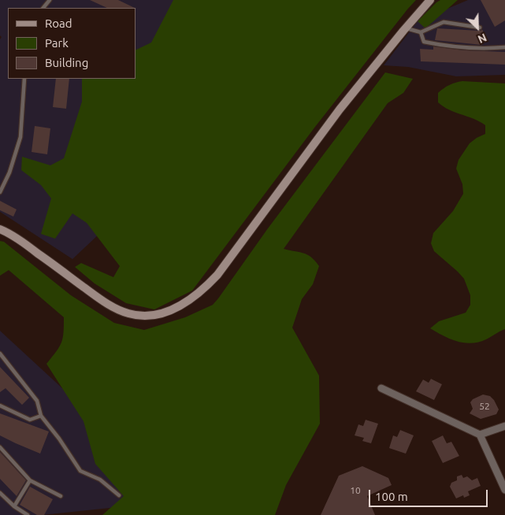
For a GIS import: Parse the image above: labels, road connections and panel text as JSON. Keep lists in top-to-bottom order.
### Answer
{
  "house_numbers": ["52", "10"],
  "legend": ["Road", "Park", "Building"],
  "scale_bar": "100 m",
  "north": "bottom right"
}
